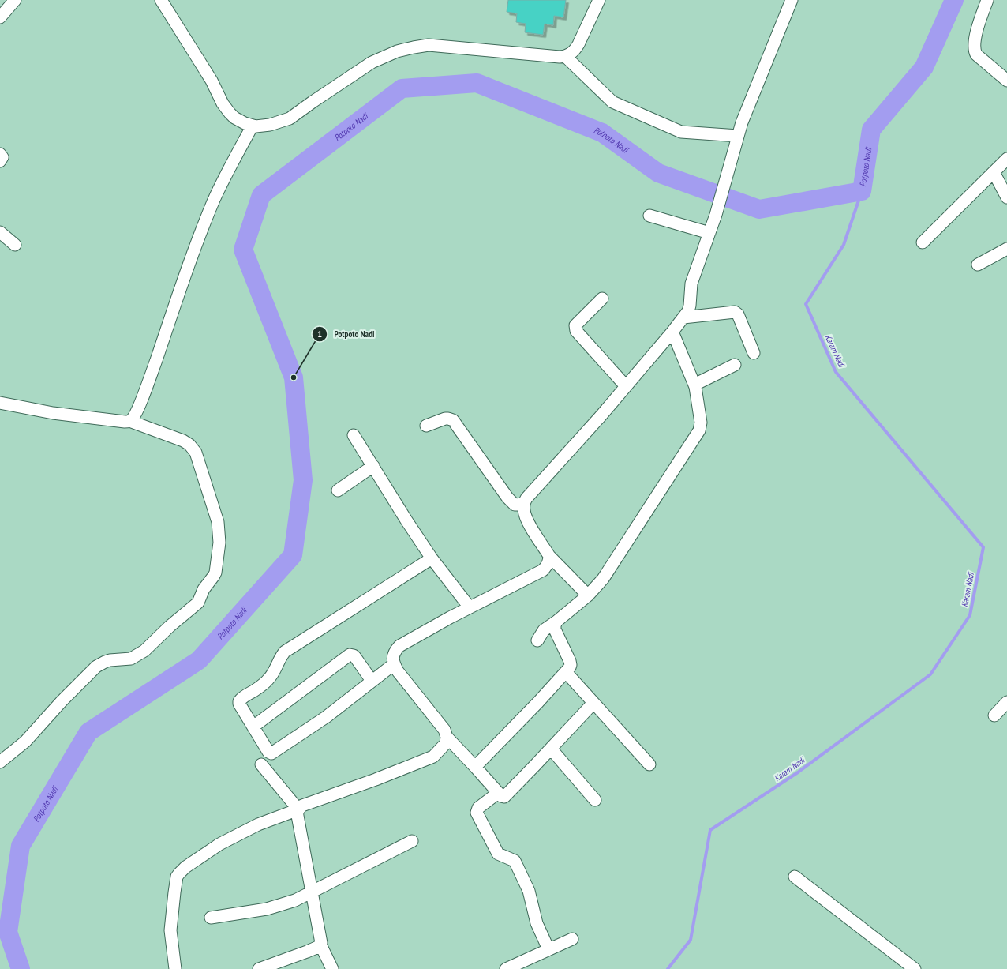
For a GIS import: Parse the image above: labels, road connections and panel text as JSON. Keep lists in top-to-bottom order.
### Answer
{
  "water": ["Potpoto Nadi", "Karam Nadi"],
  "places": ["Potpoto Nadi"]
}
